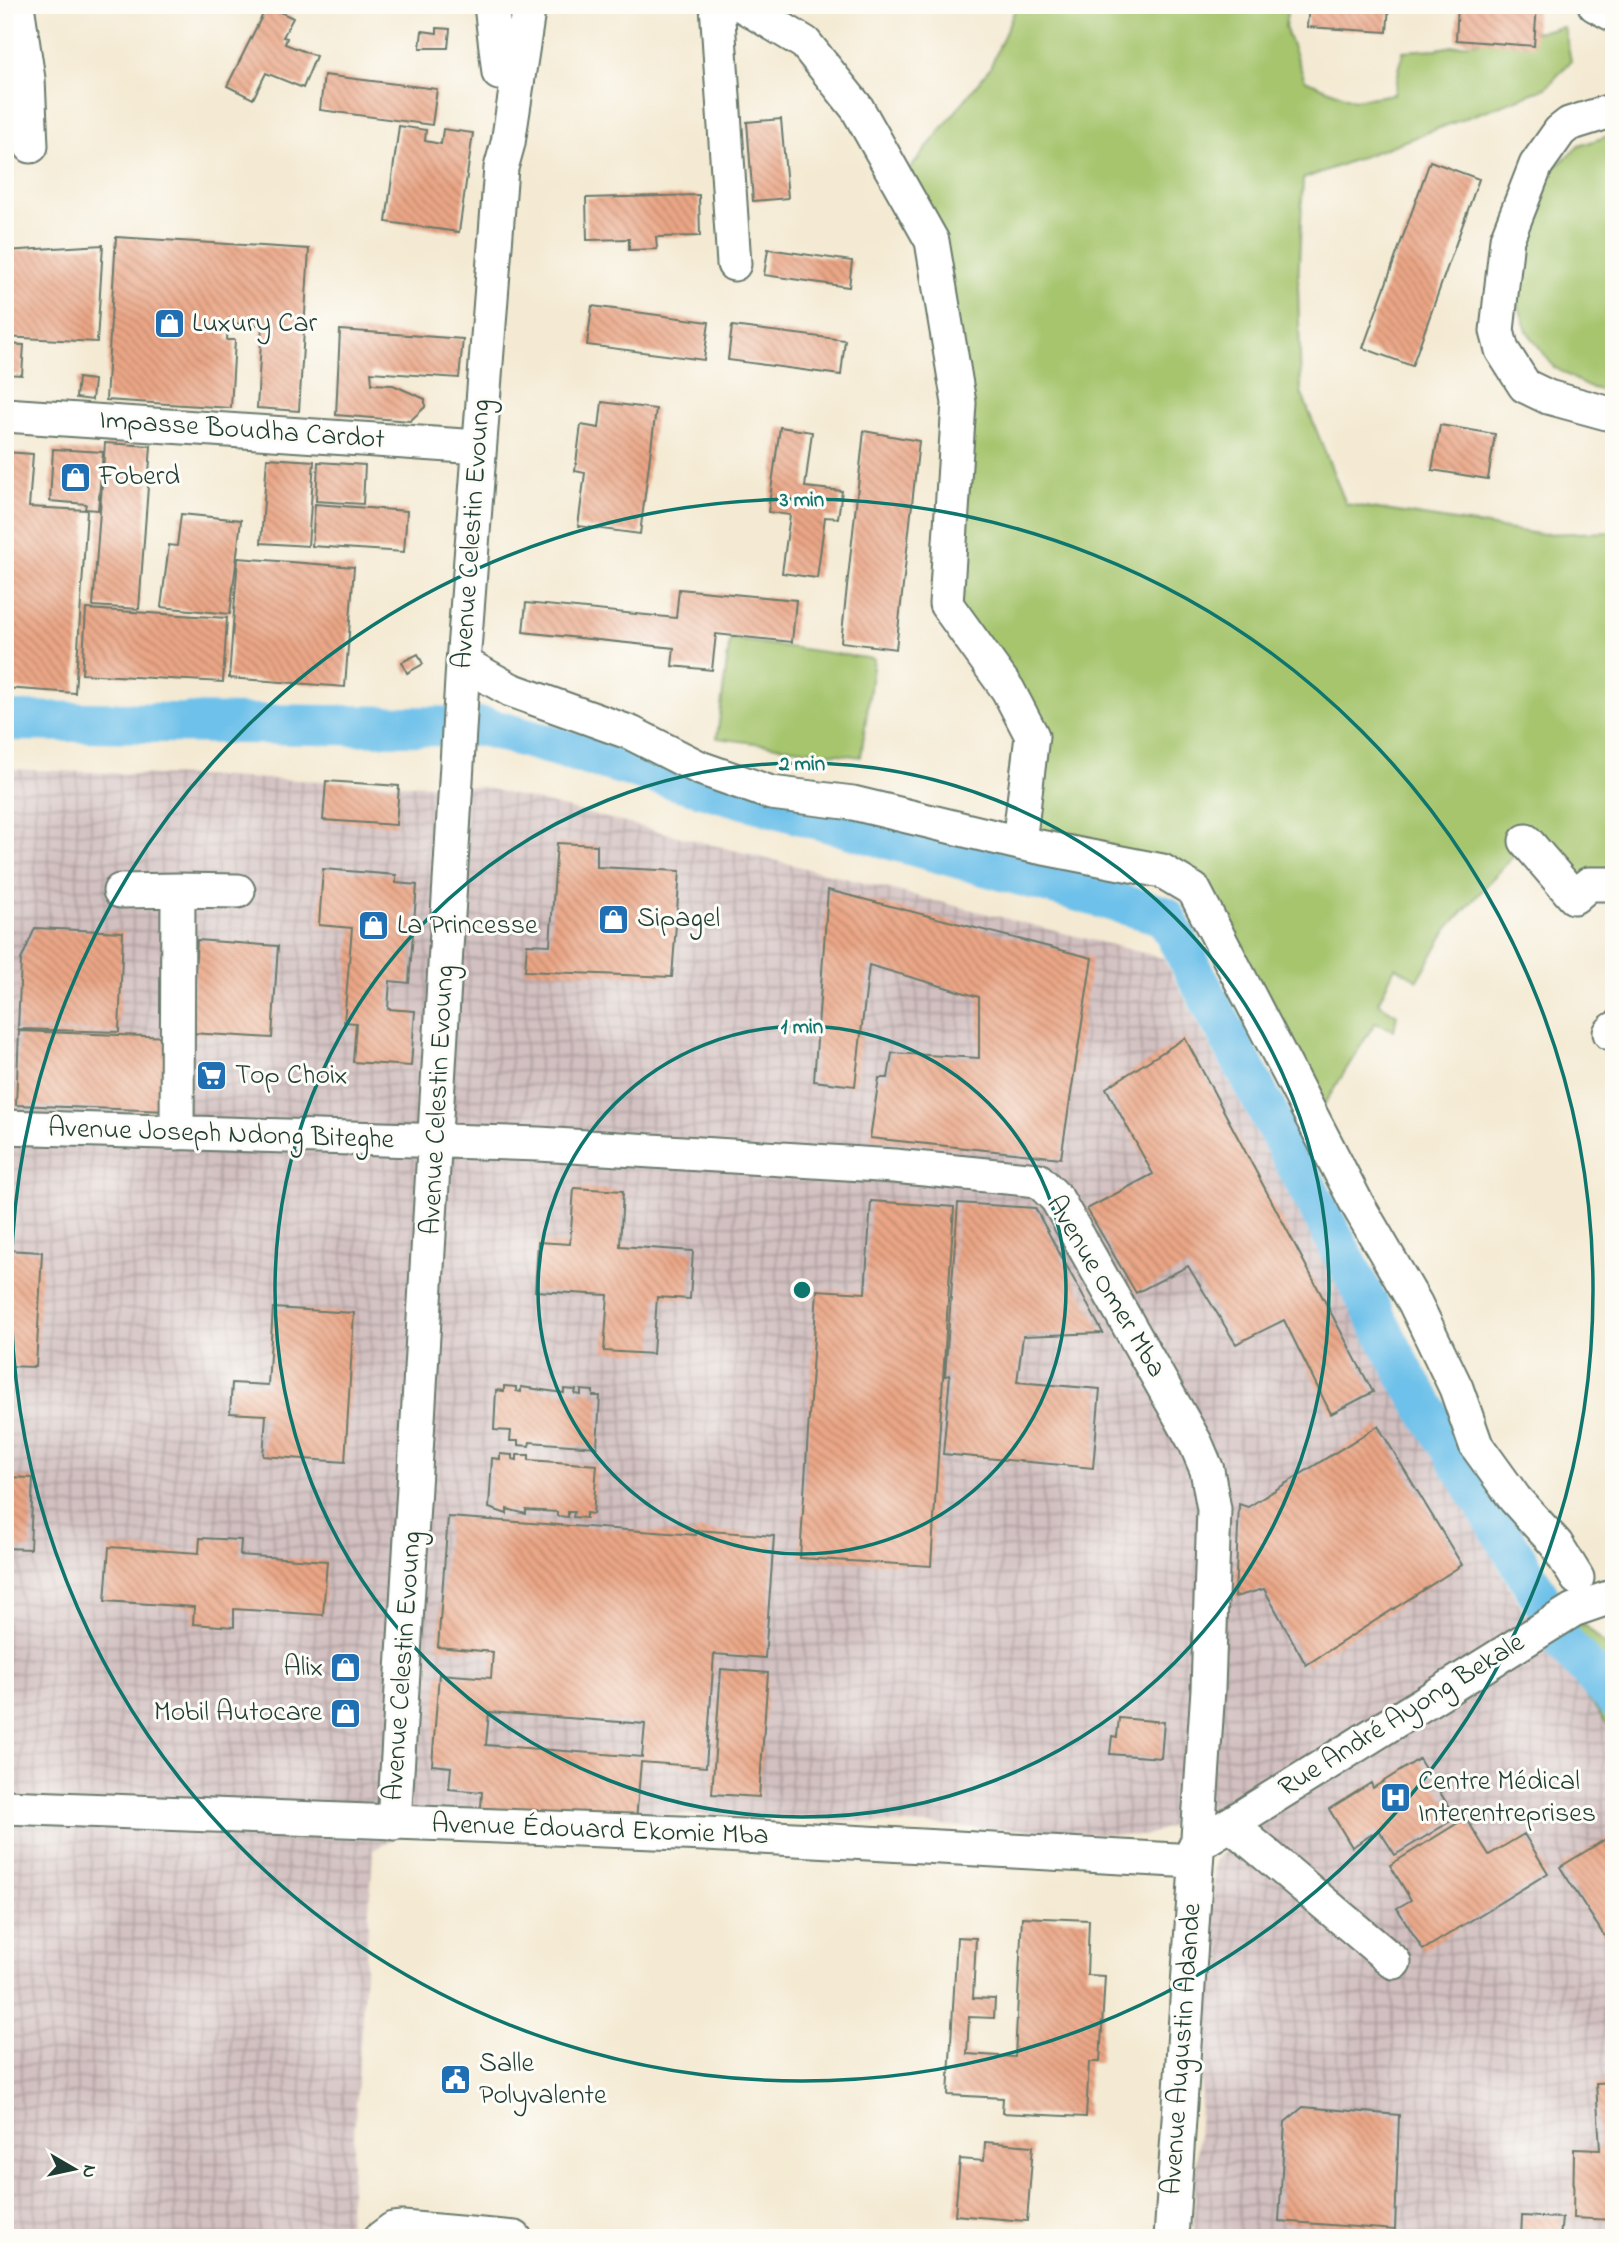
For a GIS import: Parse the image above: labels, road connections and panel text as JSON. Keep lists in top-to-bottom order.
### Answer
{
  "streets": {
    "street": [
      "Impasse Boudha Cardot",
      "Avenue Celestin Evoung",
      "Avenue Joseph Ndong Biteghe",
      "Avenue Omer Mba",
      "Rue André Ayong Bekale",
      "Avenue Édouard Ekomie Mba",
      "Avenue Augustin Adande"
    ]
  },
  "crossings": [
    ["Impasse Boudha Cardot", "Avenue Celestin Evoung"],
    ["Avenue Celestin Evoung", "Avenue Joseph Ndong Biteghe"],
    ["Avenue Celestin Evoung", "Avenue Omer Mba"],
    ["Avenue Celestin Evoung", "Avenue Édouard Ekomie Mba"],
    ["Avenue Joseph Ndong Biteghe", "Avenue Omer Mba"],
    ["Avenue Omer Mba", "Rue André Ayong Bekale"],
    ["Avenue Omer Mba", "Avenue Édouard Ekomie Mba"],
    ["Avenue Omer Mba", "Avenue Augustin Adande"],
    ["Rue André Ayong Bekale", "Avenue Édouard Ekomie Mba"],
    ["Rue André Ayong Bekale", "Avenue Augustin Adande"],
    ["Avenue Édouard Ekomie Mba", "Avenue Augustin Adande"]
  ],
  "places": {
    "shop": [
      "Luxury Car",
      "Foberd",
      "Sipagel",
      "La Princesse",
      "Alix",
      "Mobil Autocare"
    ],
    "supermarket": ["Top Choix"],
    "hospital": ["Centre Médical Interentreprises"],
    "public building": ["Salle Polyvalente"]
  },
  "north": "right",
  "rings": ["3 min", "2 min", "1 min"]
}
